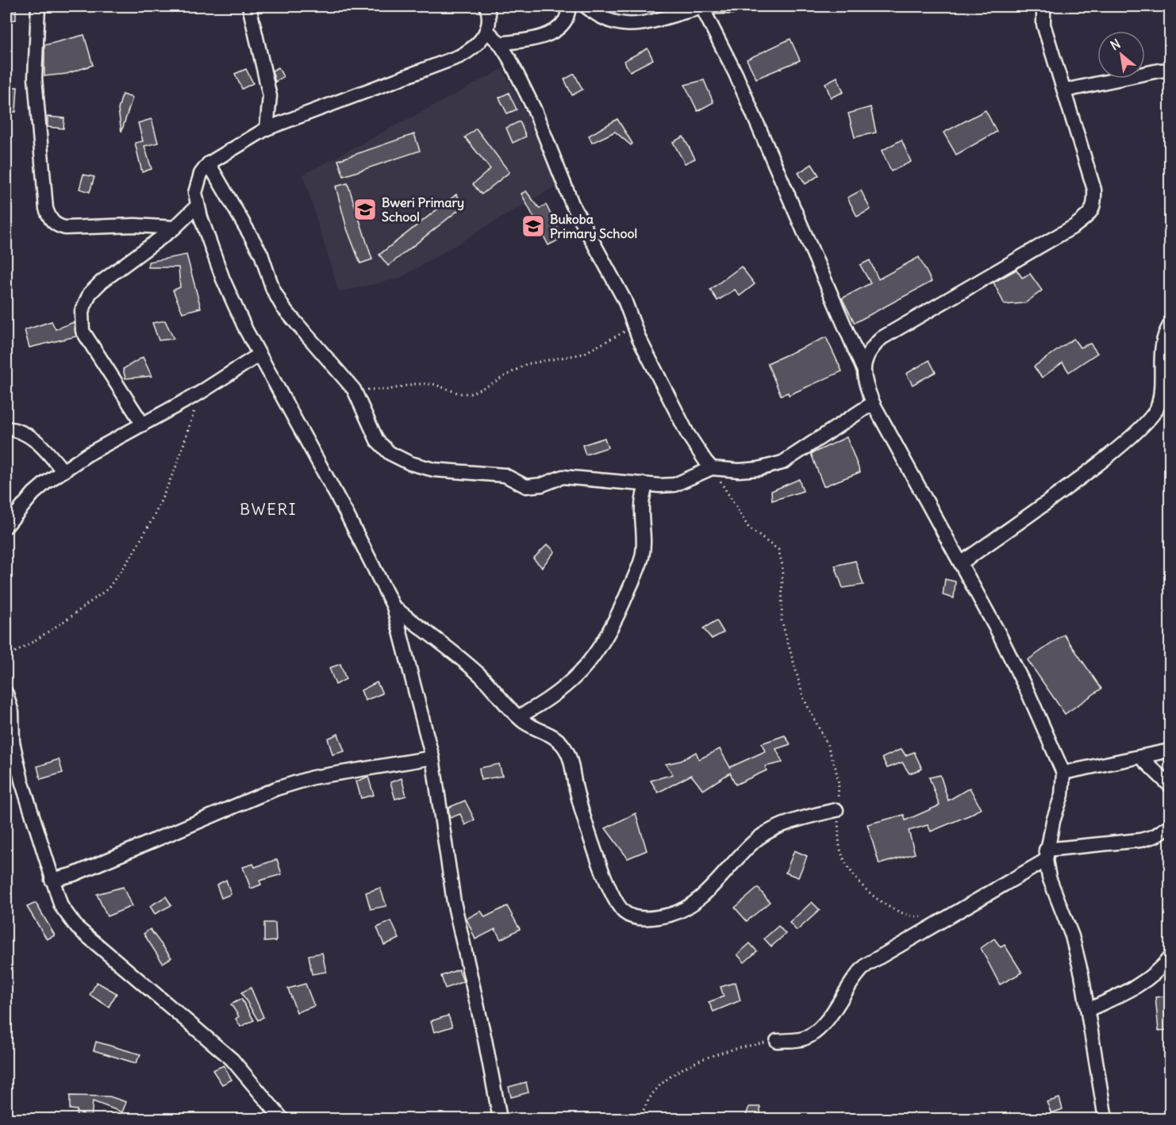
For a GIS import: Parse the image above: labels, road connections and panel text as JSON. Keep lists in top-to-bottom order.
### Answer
{
  "districts": ["BWERI"],
  "places": {
    "school or university": ["Bweri Primary School", "Bukoba Primary School"]
  },
  "north": "top left"
}
